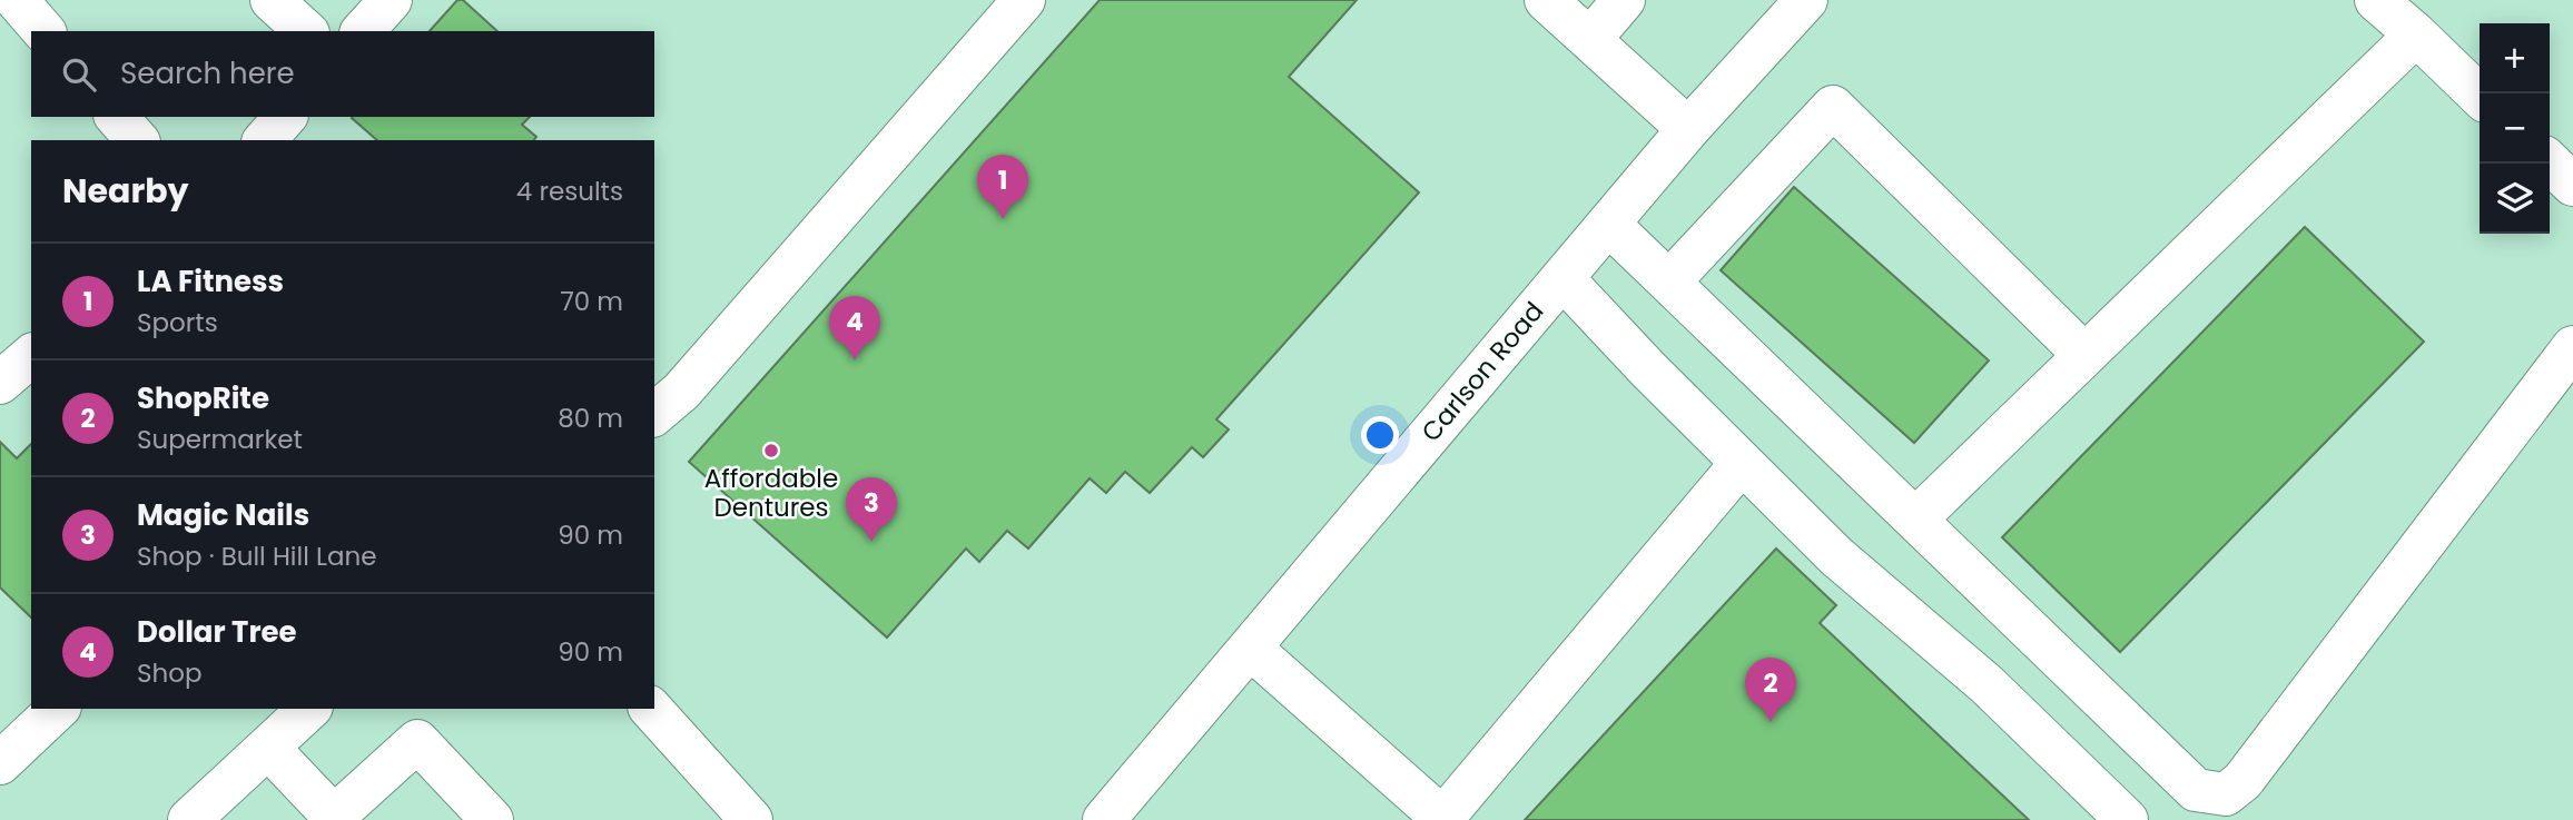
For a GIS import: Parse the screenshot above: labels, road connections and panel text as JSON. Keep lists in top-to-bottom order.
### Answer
{
  "streets": {
    "street": ["Carlson Road"]
  },
  "places": ["Affordable Dentures"],
  "page": {
    "map_buttons": ["+", "−"],
    "search": "Search here",
    "heading": ["Nearby", "4 results"],
    "pins": [
      "1",
      "4",
      "3",
      "2"
    ],
    "list": [
      {
        "mark": "1",
        "name": "LA Fitness",
        "note": "Sports",
        "value": "70 m"
      },
      {
        "mark": "2",
        "name": "ShopRite",
        "note": "Supermarket",
        "value": "80 m"
      },
      {
        "mark": "3",
        "name": "Magic Nails",
        "note": "Shop · Bull Hill Lane",
        "value": "90 m"
      },
      {
        "mark": "4",
        "name": "Dollar Tree",
        "note": "Shop",
        "value": "90 m"
      }
    ]
  }
}
